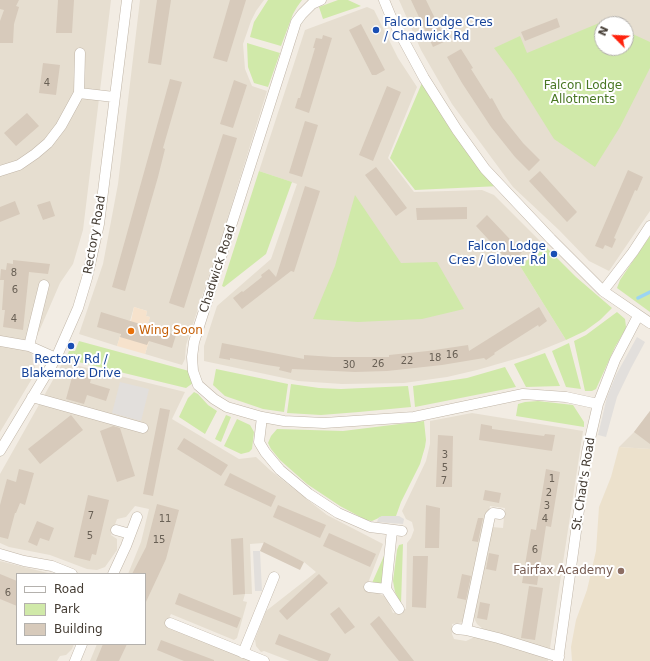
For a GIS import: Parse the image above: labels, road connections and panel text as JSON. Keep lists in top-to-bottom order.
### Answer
{
  "streets": {
    "street": ["Rectory Road", "Chadwick Road", "St. Chad's Road"]
  },
  "crossings": [
    ["Chadwick Road", "St. Chad's Road"]
  ],
  "parks": ["Falcon Lodge Allotments"],
  "places": [
    "Falcon Lodge Cres / Chadwick Rd",
    "Falcon Lodge Cres / Glover Rd",
    "Wing Soon",
    "Rectory Rd / Blakemore Drive",
    "Fairfax Academy"
  ],
  "house_numbers": [
    "4",
    "8",
    "6",
    "4",
    "16",
    "18",
    "22",
    "26",
    "30",
    "3",
    "5",
    "1",
    "7",
    "2",
    "3",
    "7",
    "11",
    "4",
    "5",
    "15",
    "6",
    "6"
  ],
  "legend": ["Road", "Park", "Building"],
  "north": "top left"
}
